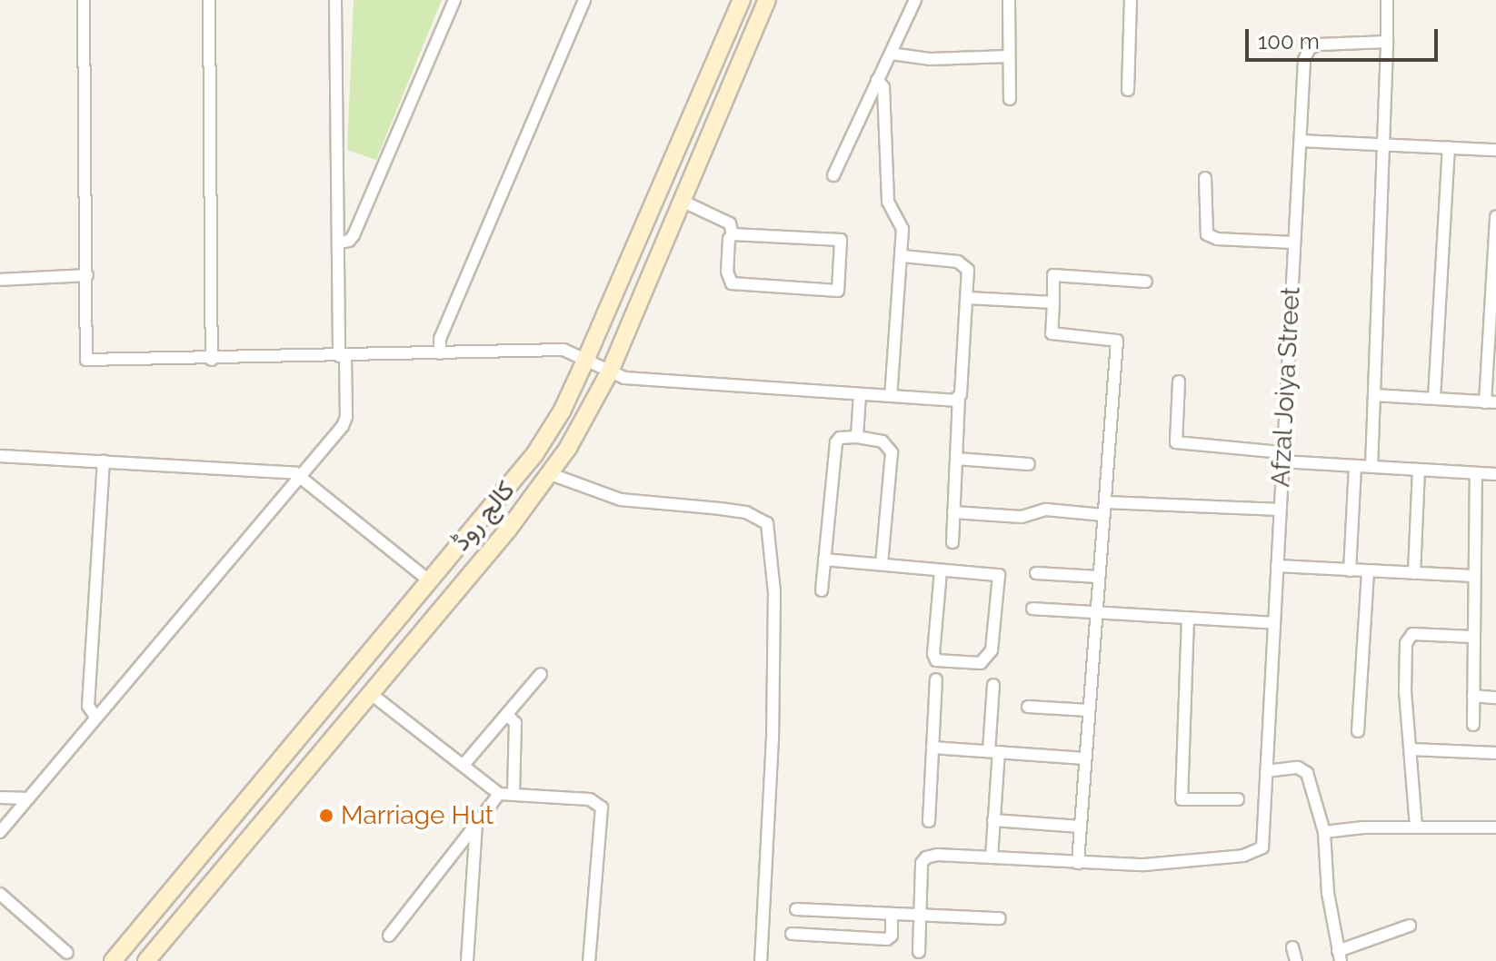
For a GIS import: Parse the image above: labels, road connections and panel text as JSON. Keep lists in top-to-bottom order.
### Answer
{
  "streets": {
    "main road": ["کالج روڈ"],
    "street": ["Afzal Joiya Street"]
  },
  "places": ["Marriage Hut"],
  "scale_bar": "100 m"
}
